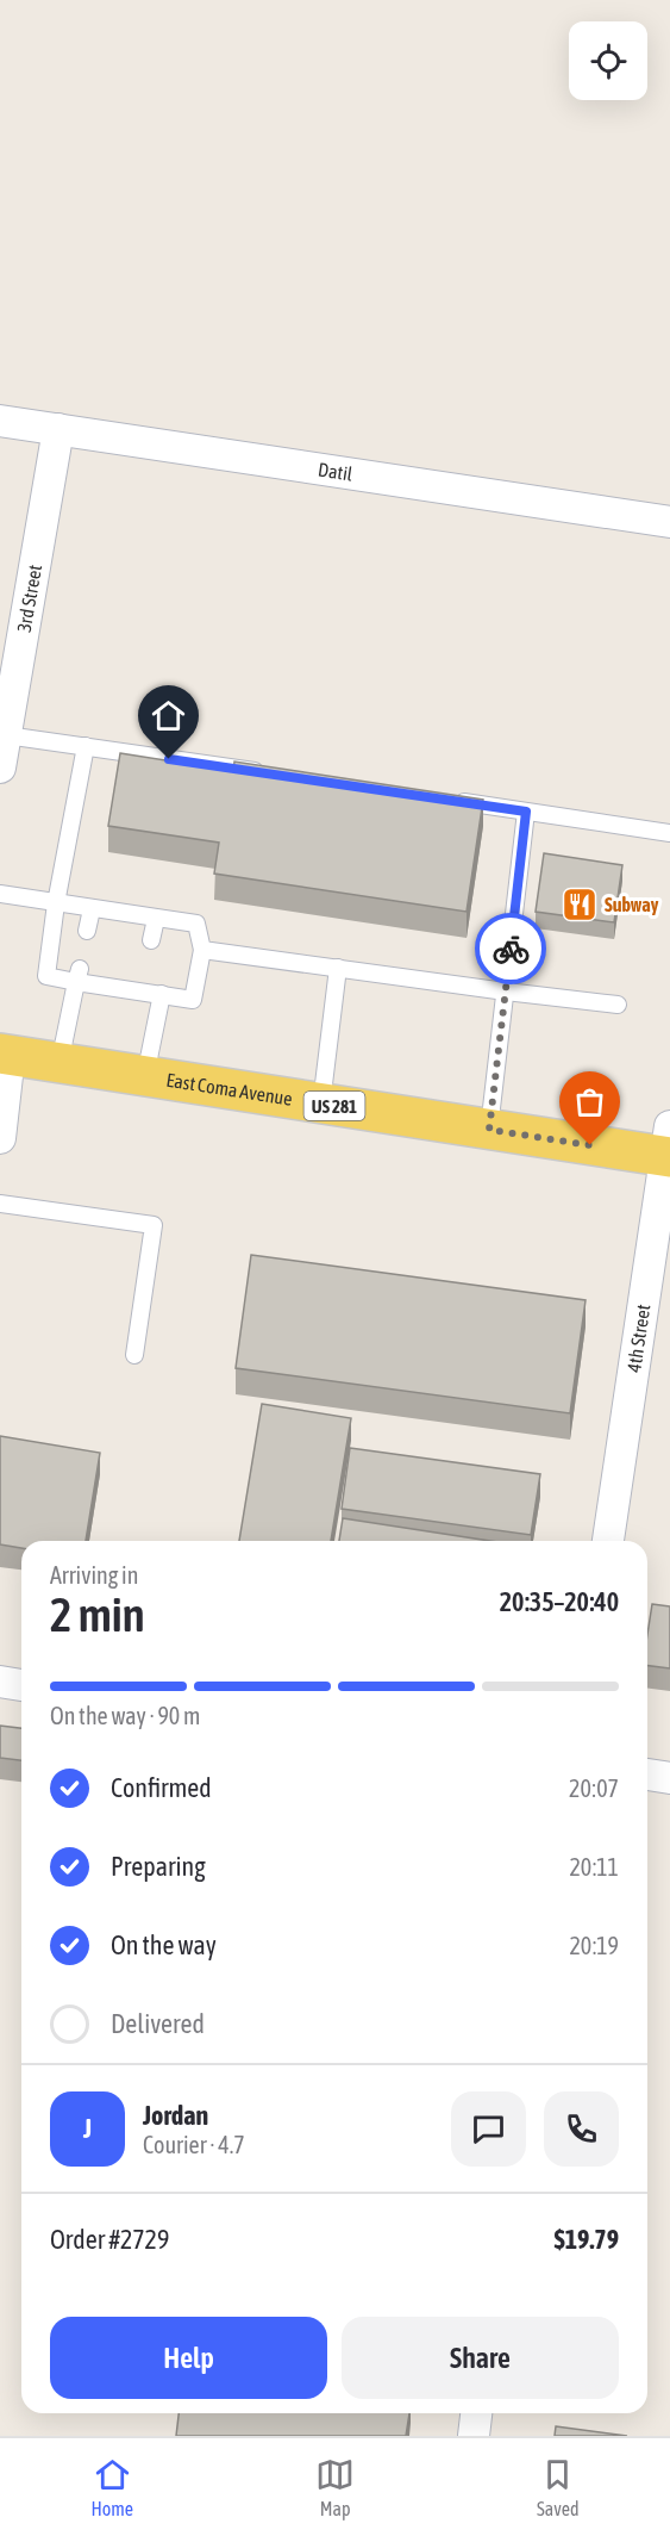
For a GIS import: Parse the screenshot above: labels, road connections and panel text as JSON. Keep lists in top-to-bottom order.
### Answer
{
  "streets": {
    "main road": ["East Coma Avenue", "US 281"],
    "street": ["Datil", "3rd Street", "4th Street"]
  },
  "crossings": [
    ["Datil", "3rd Street"],
    ["East Coma Avenue", "4th Street"]
  ],
  "places": {
    "restaurant": ["Subway"]
  },
  "page": {
    "heading": ["2 min", "Arriving in", "20:35–20:40"],
    "panel": [
      "Jordan",
      "Courier · 4.7",
      "Order #2729",
      "$19.79"
    ],
    "bar": "On the way · 90 m",
    "list": [
      ["Confirmed", "20:07"],
      ["Preparing", "20:11"],
      ["On the way", "20:19"],
      "Delivered"
    ],
    "round": "J",
    "buttons": ["Help", "Share"],
    "tabs": ["Home", "Map", "Saved"]
  }
}
